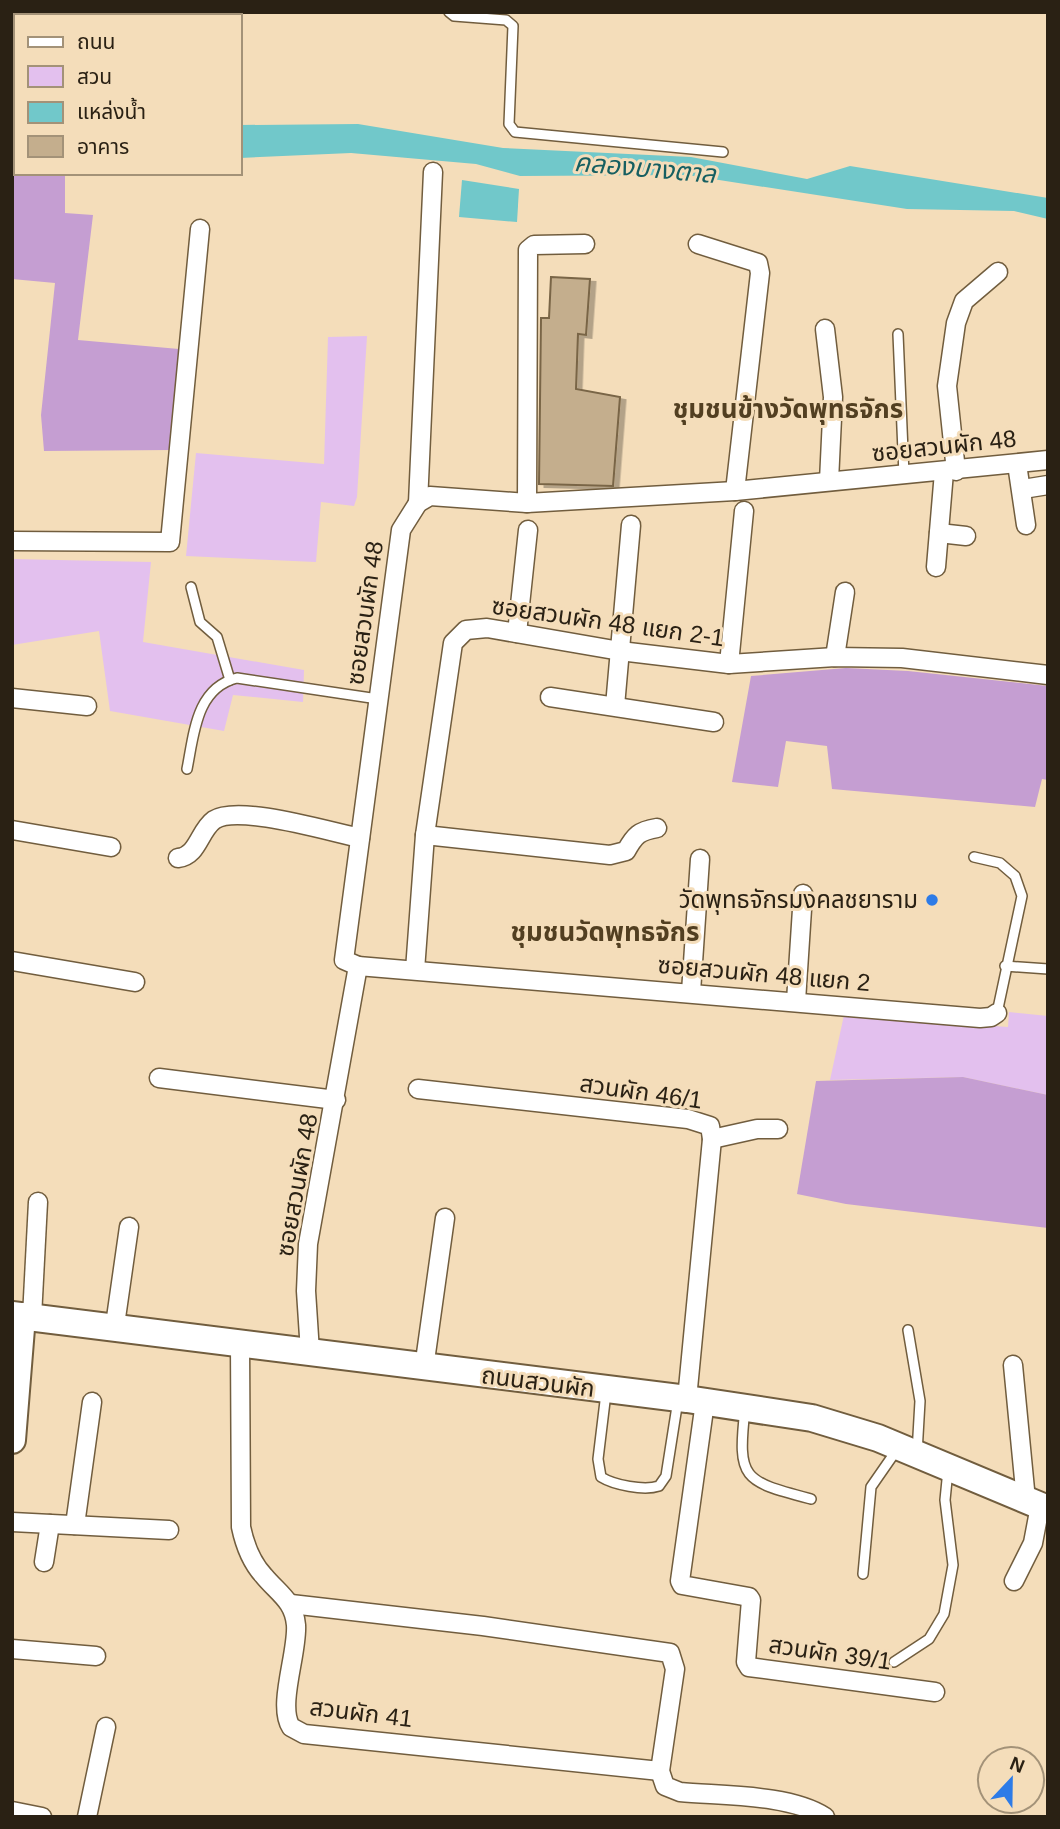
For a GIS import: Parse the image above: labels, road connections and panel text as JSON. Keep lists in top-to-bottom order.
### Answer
{
  "streets": {
    "street": [
      "ซอยสวนผัก 48",
      "ซอยสวนผัก 48 แยก 2-1",
      "ซอยสวนผัก 48 แยก 2",
      "สวนผัก 46/1",
      "ถนนสวนผัก",
      "สวนผัก 39/1",
      "สวนผัก 41"
    ]
  },
  "crossings": [
    ["ซอยสวนผัก 48", "ซอยสวนผัก 48 แยก 2"],
    ["ซอยสวนผัก 48", "ถนนสวนผัก"],
    ["ซอยสวนผัก 48 แยก 2-1", "ซอยสวนผัก 48 แยก 2"],
    ["สวนผัก 46/1", "ถนนสวนผัก"],
    ["สวนผัก 46/1", "สวนผัก 39/1"],
    ["ถนนสวนผัก", "สวนผัก 39/1"]
  ],
  "districts": ["ชุมชนข้างวัดพุทธจักร", "ชุมชนวัดพุทธจักร"],
  "water": ["คลองบางตาล"],
  "places": ["วัดพุทธจักรมงคลชยาราม"],
  "legend": [
    "ถนน",
    "สวน",
    "แหล่งน้ำ",
    "อาคาร"
  ],
  "north": "top"
}
